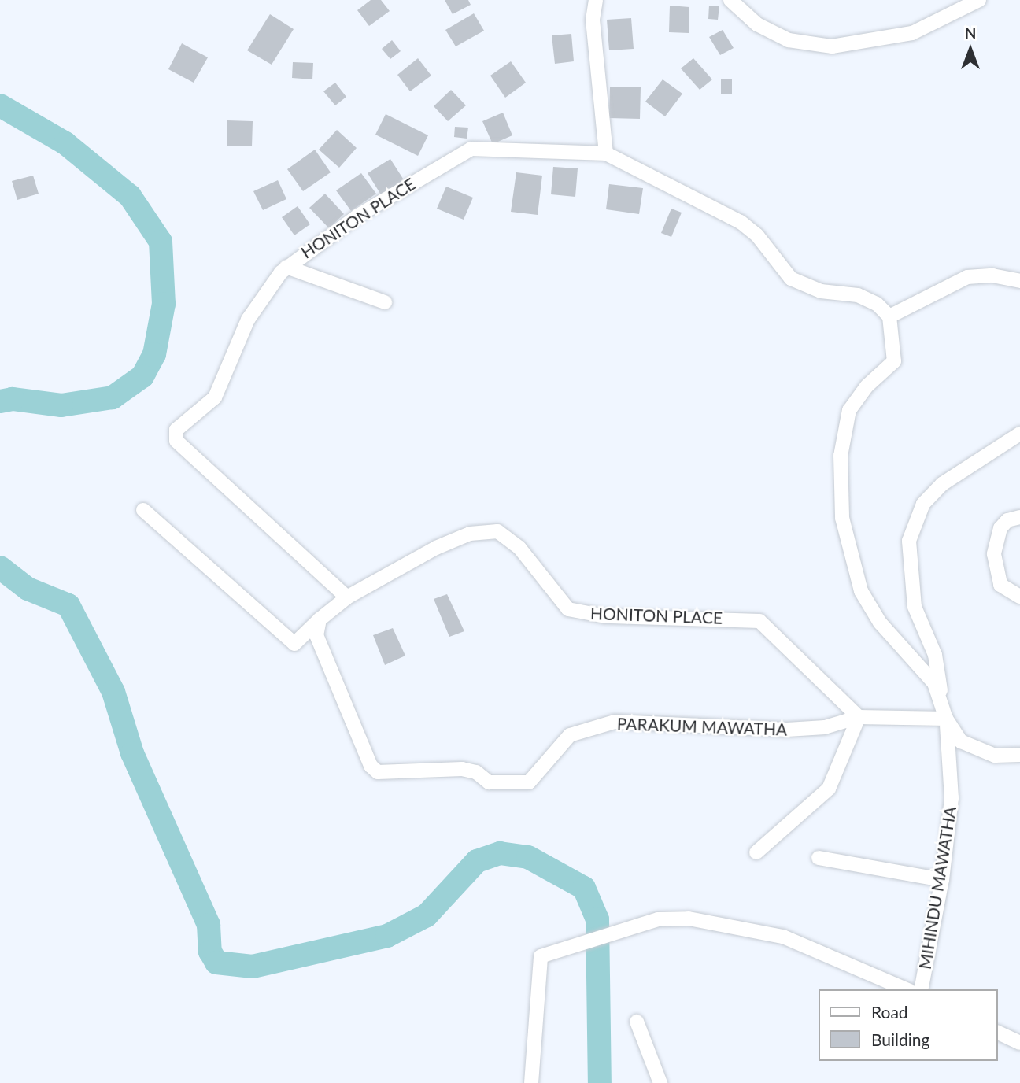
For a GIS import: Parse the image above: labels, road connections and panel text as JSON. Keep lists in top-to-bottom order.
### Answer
{
  "streets": {
    "street": ["HONITON PLACE", "PARAKUM MAWATHA", "MIHINDU MAWATHA"]
  },
  "crossings": [
    ["HONITON PLACE", "PARAKUM MAWATHA"]
  ],
  "legend": ["Road", "Building"],
  "north": "top"
}
